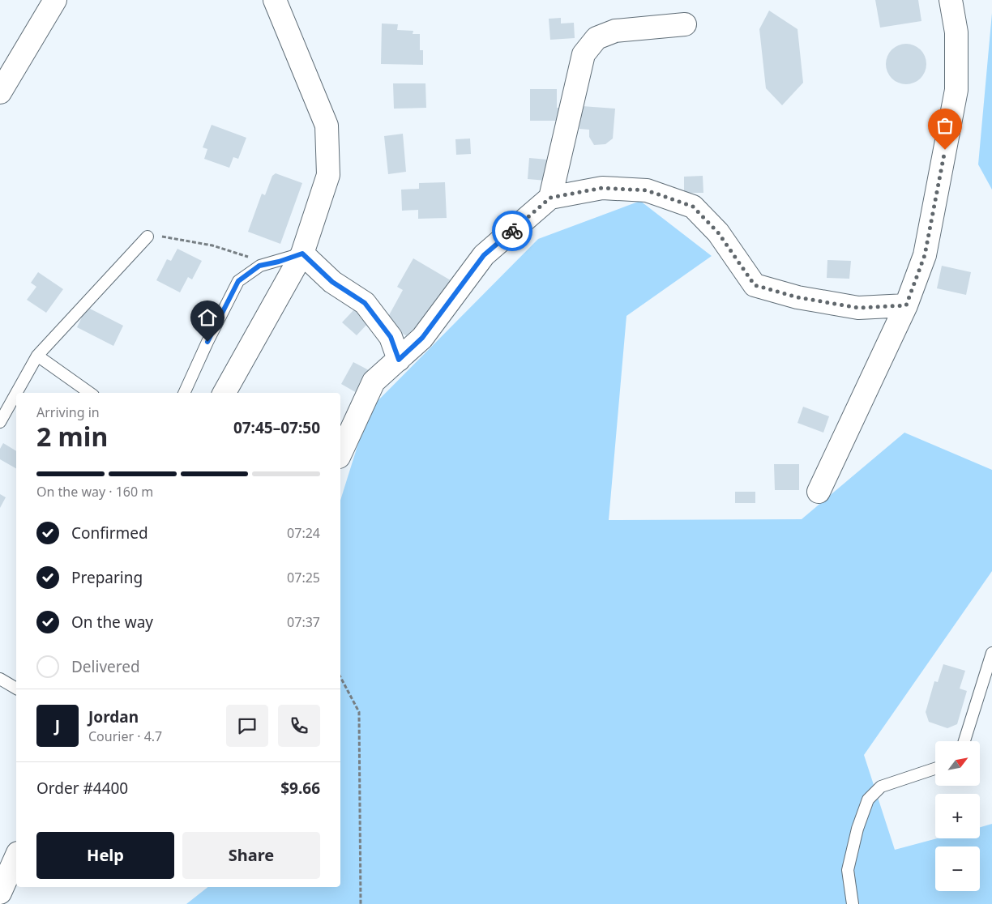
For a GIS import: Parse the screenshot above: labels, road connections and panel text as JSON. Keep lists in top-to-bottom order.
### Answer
{
  "north": "top right",
  "page": {
    "heading": ["2 min", "Arriving in", "07:45–07:50"],
    "panel": [
      "Jordan",
      "Courier · 4.7",
      "Order #4400",
      "$9.66"
    ],
    "bar": "On the way · 160 m",
    "list": [
      ["Confirmed", "07:24"],
      ["Preparing", "07:25"],
      ["On the way", "07:37"],
      "Delivered"
    ],
    "round": "J",
    "map_buttons": ["+", "−"],
    "buttons": ["Help", "Share"]
  }
}
